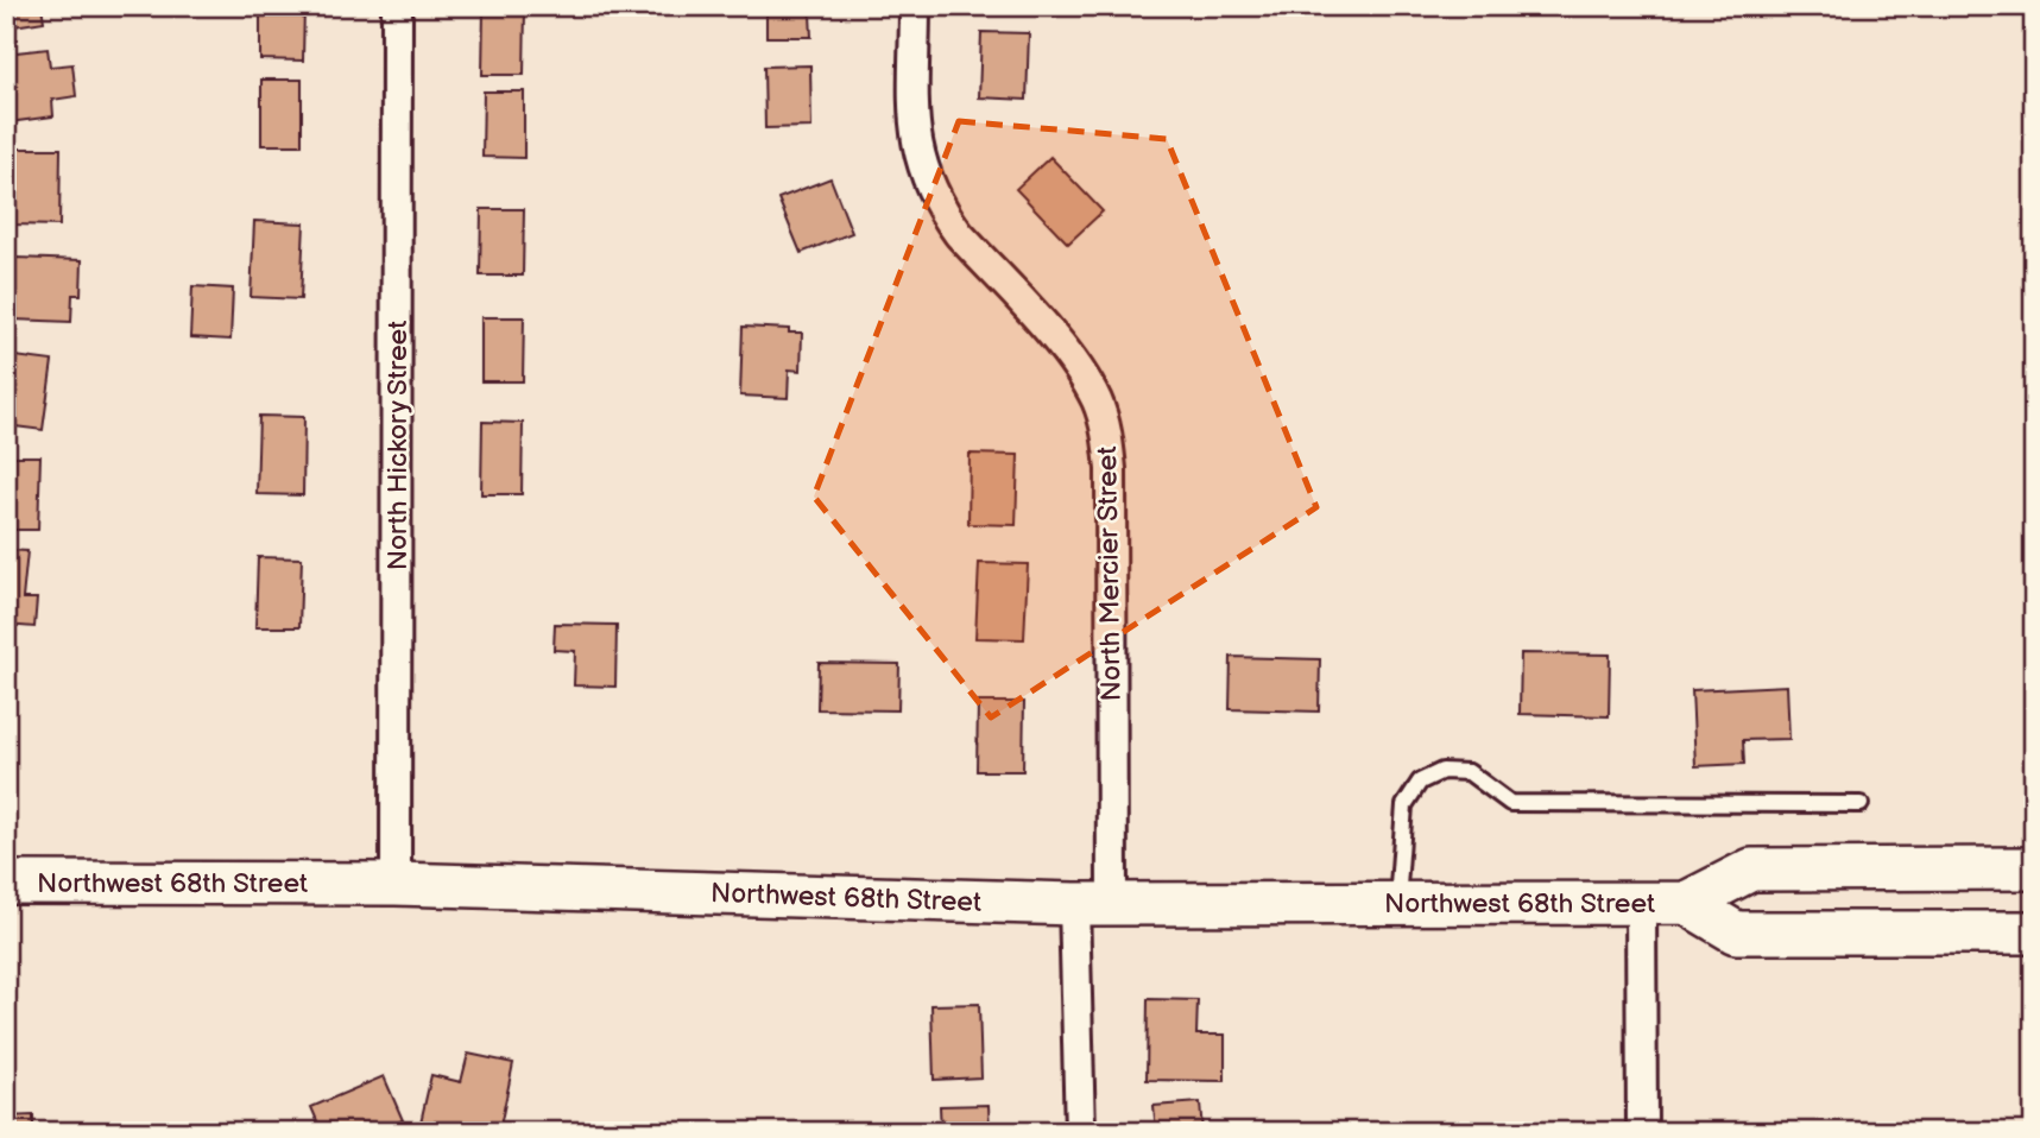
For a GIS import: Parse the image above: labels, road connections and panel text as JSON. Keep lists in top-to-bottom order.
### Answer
{
  "streets": {
    "main road": ["Northwest 68th Street"],
    "street": ["North Hickory Street", "North Mercier Street"]
  },
  "crossings": [
    ["North Hickory Street", "Northwest 68th Street"],
    ["North Mercier Street", "Northwest 68th Street"]
  ]
}
